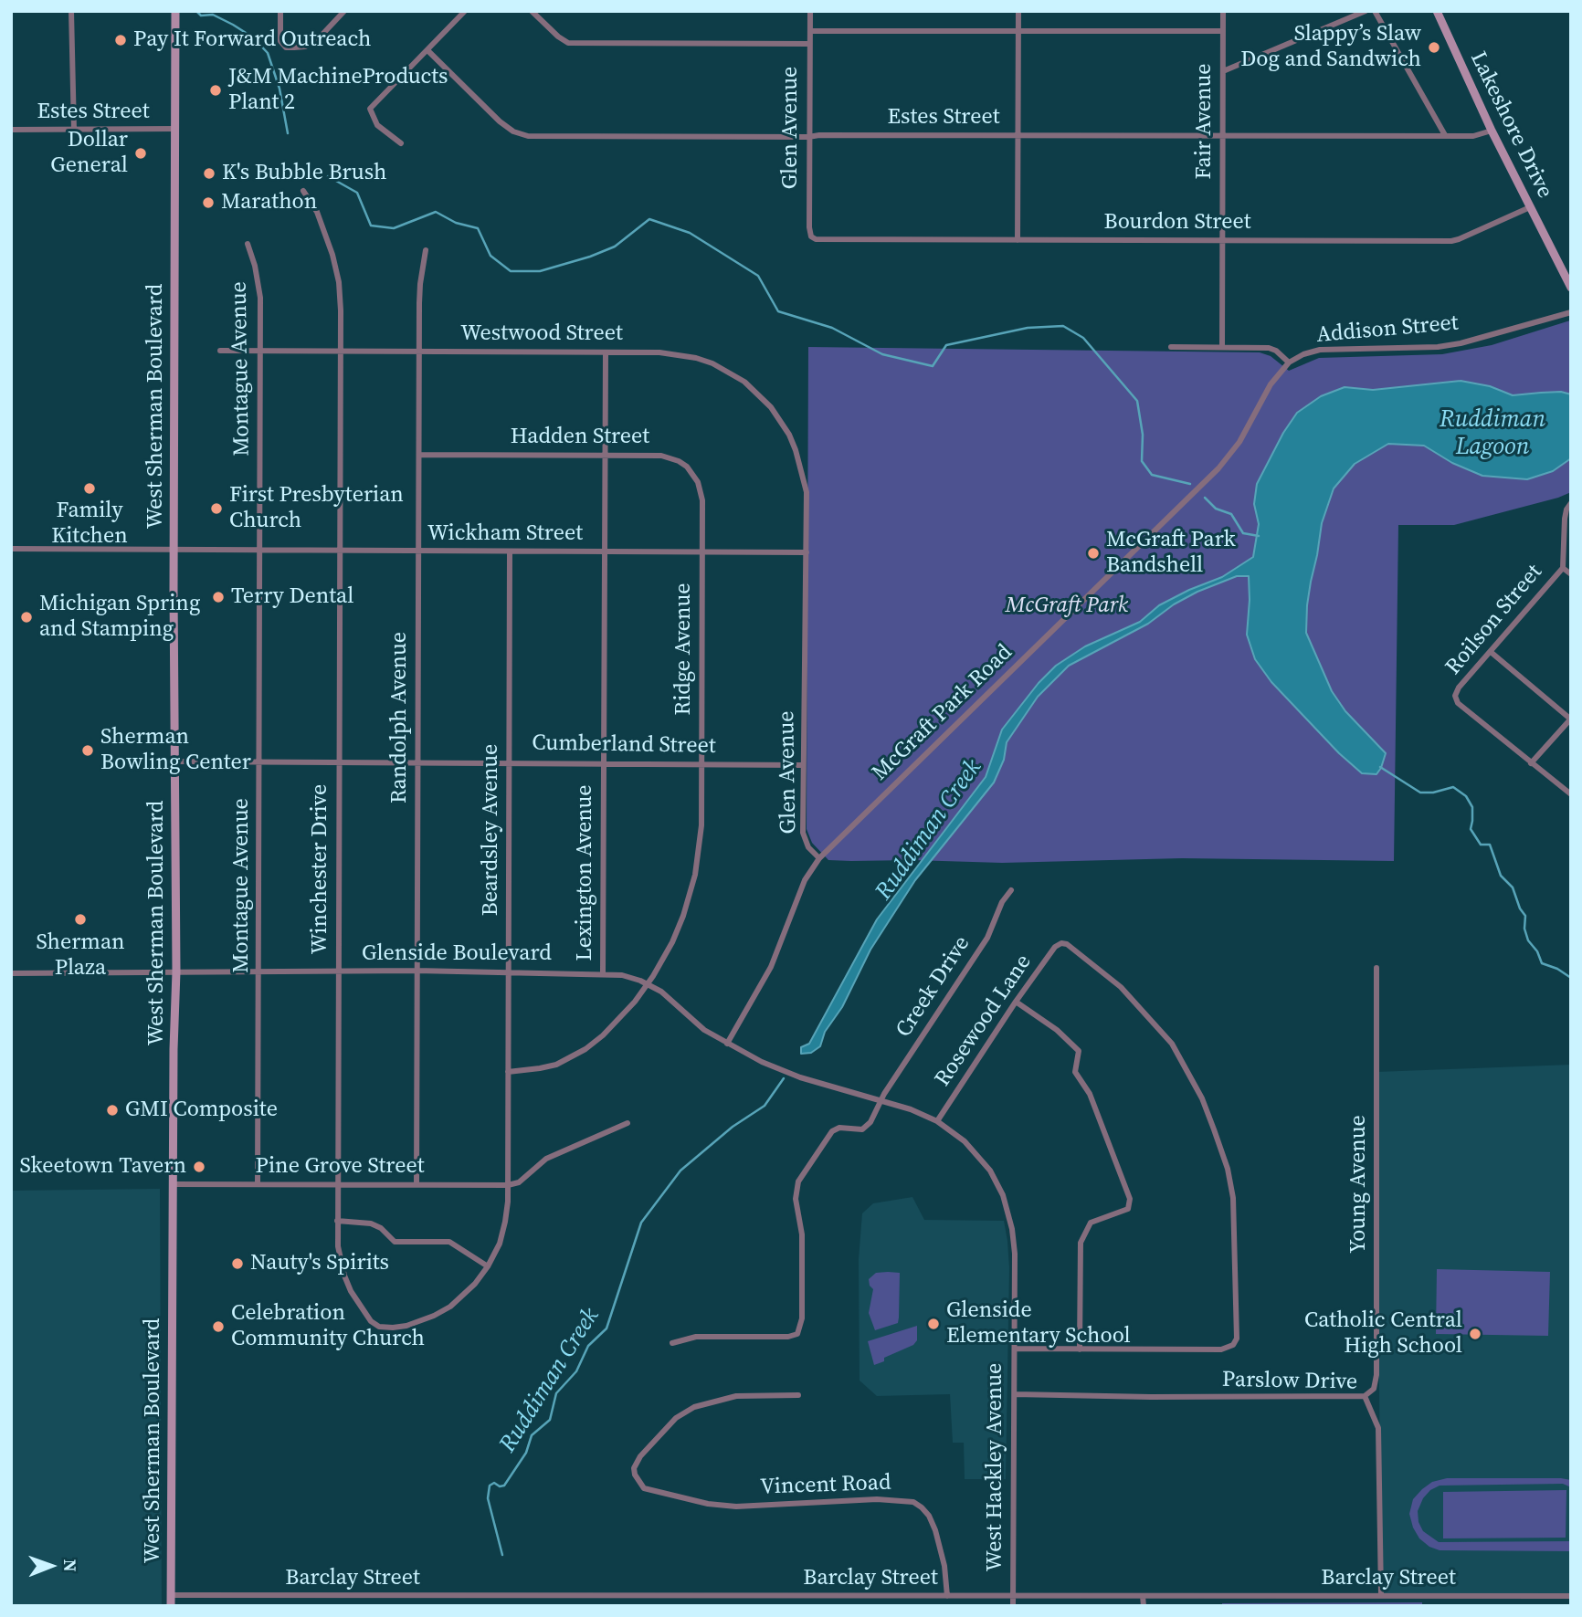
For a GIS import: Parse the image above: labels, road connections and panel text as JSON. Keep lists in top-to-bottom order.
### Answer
{
  "streets": {
    "main road": ["Lakeshore Drive", "West Sherman Boulevard"],
    "street": [
      "Estes Street",
      "Fair Avenue",
      "Glen Avenue",
      "Bourdon Street",
      "Addison Street",
      "Westwood Street",
      "Montague Avenue",
      "Hadden Street",
      "Wickham Street",
      "Roilson Street",
      "Ridge Avenue",
      "McGraft Park Road",
      "Randolph Avenue",
      "Cumberland Street",
      "Beardsley Avenue",
      "Winchester Drive",
      "Lexington Avenue",
      "Glenside Boulevard",
      "Creek Drive",
      "Rosewood Lane",
      "Pine Grove Street",
      "Young Avenue",
      "Parslow Drive",
      "West Hackley Avenue",
      "Vincent Road",
      "Barclay Street"
    ]
  },
  "crossings": [
    ["Estes Street", "Fair Avenue"],
    ["Estes Street", "Lakeshore Drive"],
    ["Estes Street", "Glen Avenue"],
    ["Estes Street", "West Sherman Boulevard"],
    ["Fair Avenue", "Bourdon Street"],
    ["Fair Avenue", "Addison Street"],
    ["Lakeshore Drive", "Bourdon Street"],
    ["Glen Avenue", "Bourdon Street"],
    ["Glen Avenue", "Westwood Street"],
    ["Glen Avenue", "Wickham Street"],
    ["Glen Avenue", "McGraft Park Road"],
    ["Glen Avenue", "Cumberland Street"],
    ["Glen Avenue", "Glenside Boulevard"],
    ["Glen Avenue", "West Hackley Avenue"],
    ["Addison Street", "McGraft Park Road"],
    ["Westwood Street", "Montague Avenue"],
    ["Westwood Street", "Randolph Avenue"],
    ["Westwood Street", "Winchester Drive"],
    ["Westwood Street", "Lexington Avenue"],
    ["Montague Avenue", "Wickham Street"],
    ["Montague Avenue", "Cumberland Street"],
    ["Montague Avenue", "Glenside Boulevard"],
    ["Montague Avenue", "Pine Grove Street"],
    ["West Sherman Boulevard", "Wickham Street"],
    ["West Sherman Boulevard", "Cumberland Street"],
    ["West Sherman Boulevard", "Glenside Boulevard"],
    ["West Sherman Boulevard", "Pine Grove Street"],
    ["West Sherman Boulevard", "Barclay Street"],
    ["Hadden Street", "Wickham Street"],
    ["Hadden Street", "Ridge Avenue"],
    ["Hadden Street", "Randolph Avenue"],
    ["Hadden Street", "Lexington Avenue"],
    ["Wickham Street", "Ridge Avenue"],
    ["Wickham Street", "Randolph Avenue"],
    ["Wickham Street", "Beardsley Avenue"],
    ["Wickham Street", "Winchester Drive"],
    ["Wickham Street", "Lexington Avenue"],
    ["Ridge Avenue", "Cumberland Street"],
    ["Ridge Avenue", "Beardsley Avenue"],
    ["Ridge Avenue", "Glenside Boulevard"],
    ["Randolph Avenue", "Cumberland Street"],
    ["Randolph Avenue", "Glenside Boulevard"],
    ["Randolph Avenue", "Pine Grove Street"],
    ["Cumberland Street", "Beardsley Avenue"],
    ["Cumberland Street", "Winchester Drive"],
    ["Cumberland Street", "Lexington Avenue"],
    ["Beardsley Avenue", "Winchester Drive"],
    ["Beardsley Avenue", "Glenside Boulevard"],
    ["Beardsley Avenue", "Pine Grove Street"],
    ["Winchester Drive", "Glenside Boulevard"],
    ["Winchester Drive", "Pine Grove Street"],
    ["Lexington Avenue", "Glenside Boulevard"],
    ["Glenside Boulevard", "West Hackley Avenue"],
    ["Creek Drive", "West Hackley Avenue"],
    ["Rosewood Lane", "West Hackley Avenue"],
    ["Young Avenue", "Parslow Drive"],
    ["Parslow Drive", "West Hackley Avenue"],
    ["Parslow Drive", "Barclay Street"],
    ["West Hackley Avenue", "Barclay Street"],
    ["Vincent Road", "Barclay Street"]
  ],
  "water": ["Ruddiman Lagoon", "Ruddiman Creek"],
  "parks": ["McGraft Park"],
  "places": [
    "Pay It Forward Outreach",
    "Slappy’s Slaw Dog and Sandwich",
    "J&M MachineProducts Plant 2",
    "Dollar General",
    "K's Bubble Brush",
    "Marathon",
    "Family Kitchen",
    "First Presbyterian Church",
    "McGraft Park Bandshell",
    "Terry Dental",
    "Michigan Spring and Stamping",
    "Sherman Bowling Center",
    "Sherman Plaza",
    "GMI Composite",
    "Skeetown Tavern",
    "Nauty's Spirits",
    "Glenside Elementary School",
    "Celebration Community Church",
    "Catholic Central High School"
  ],
  "north": "right"
}
